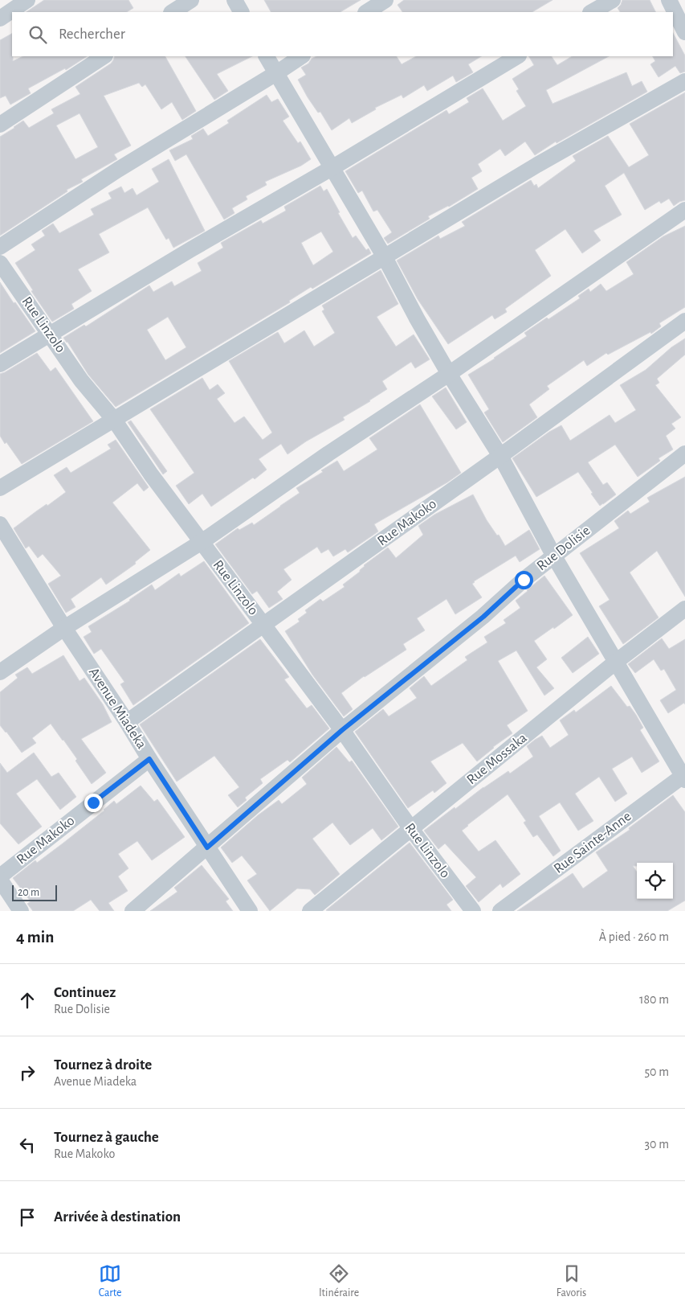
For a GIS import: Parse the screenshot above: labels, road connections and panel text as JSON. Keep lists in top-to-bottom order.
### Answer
{
  "streets": {
    "street": [
      "Rue Linzolo",
      "Rue Makoko",
      "Rue Dolisie",
      "Avenue Miadeka",
      "Rue Mossaka",
      "Rue Sainte-Anne"
    ]
  },
  "crossings": [
    ["Rue Linzolo", "Rue Makoko"],
    ["Rue Linzolo", "Rue Dolisie"],
    ["Rue Linzolo", "Rue Mossaka"],
    ["Rue Makoko", "Avenue Miadeka"],
    ["Rue Dolisie", "Avenue Miadeka"]
  ],
  "scale_bar": "20 m",
  "page": {
    "search": "Rechercher",
    "scale": "20 m",
    "heading": ["4 min", "À pied · 260 m"],
    "list": [
      ["Continuez", "Rue Dolisie", "180 m"],
      ["Tournez à droite", "Avenue Miadeka", "50 m"],
      ["Tournez à gauche", "Rue Makoko", "30 m"],
      "Arrivée à destination"
    ],
    "nav": ["Carte", "Itinéraire", "Favoris"]
  }
}
